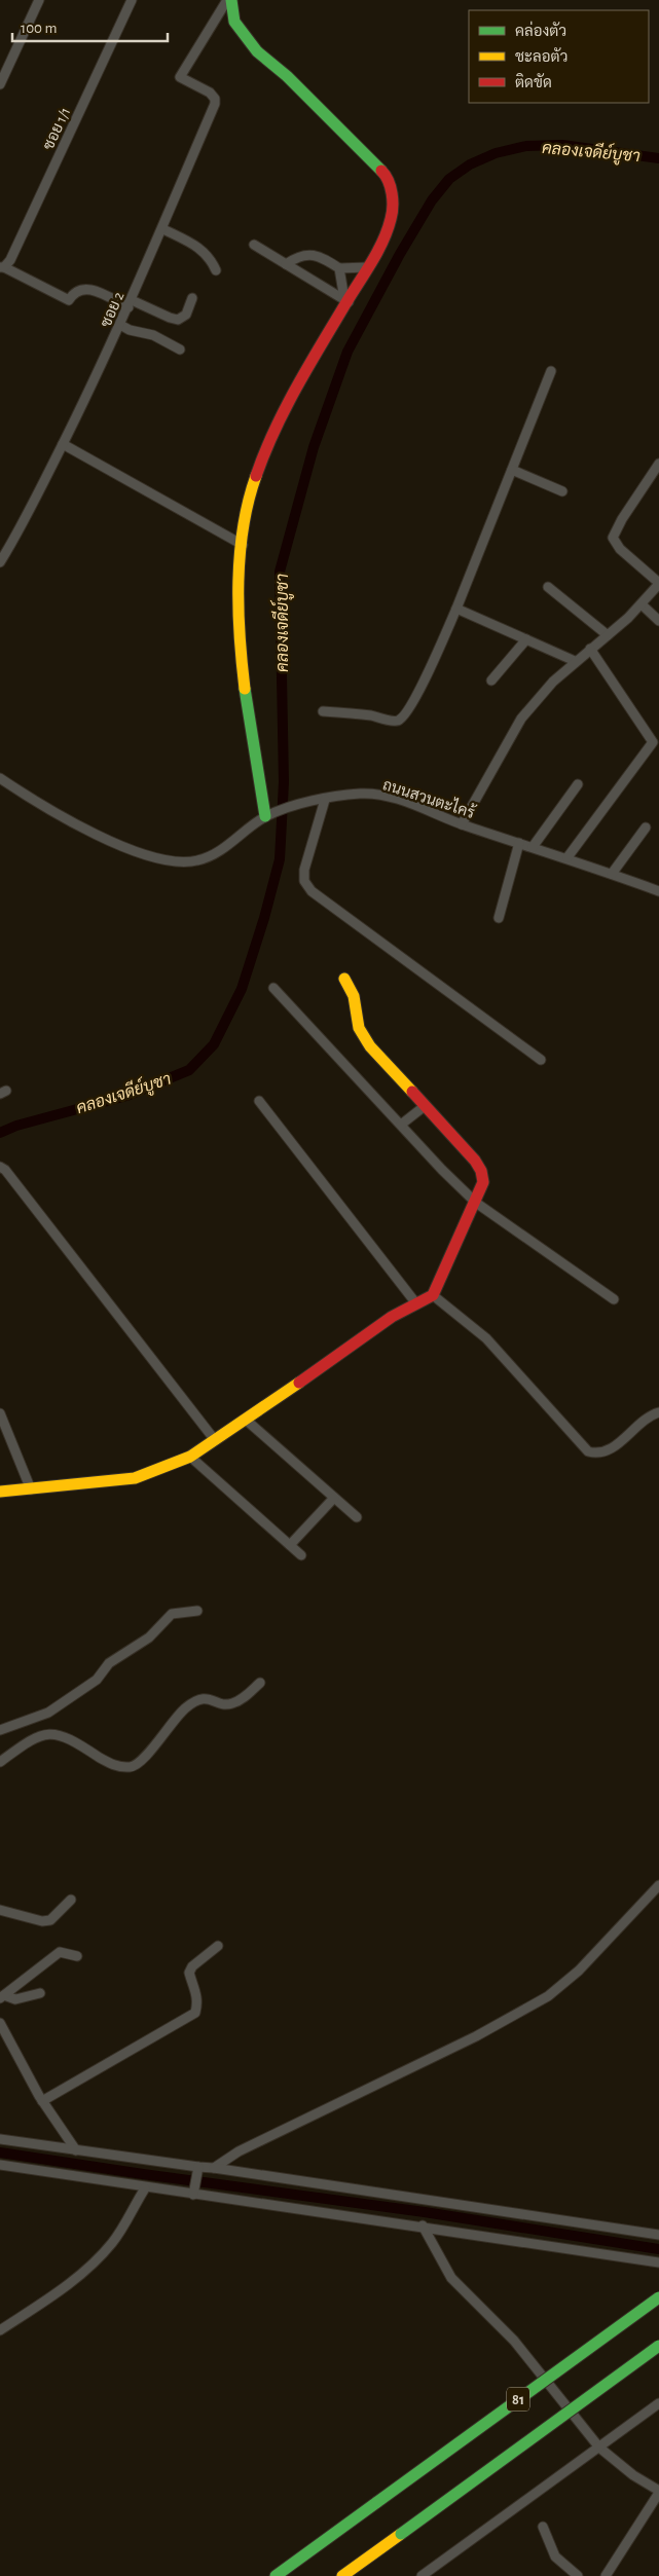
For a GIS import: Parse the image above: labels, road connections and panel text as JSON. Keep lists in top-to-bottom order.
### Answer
{
  "streets": {
    "main road": ["81"],
    "street": ["ซอย 1/1", "ซอย 2", "ถนนสวนตะไคร้"]
  },
  "water": ["คลองเจดีย์บูชา"],
  "legend": ["คล่องตัว", "ชะลอตัว", "ติดขัด"],
  "scale_bar": "100 m"
}
